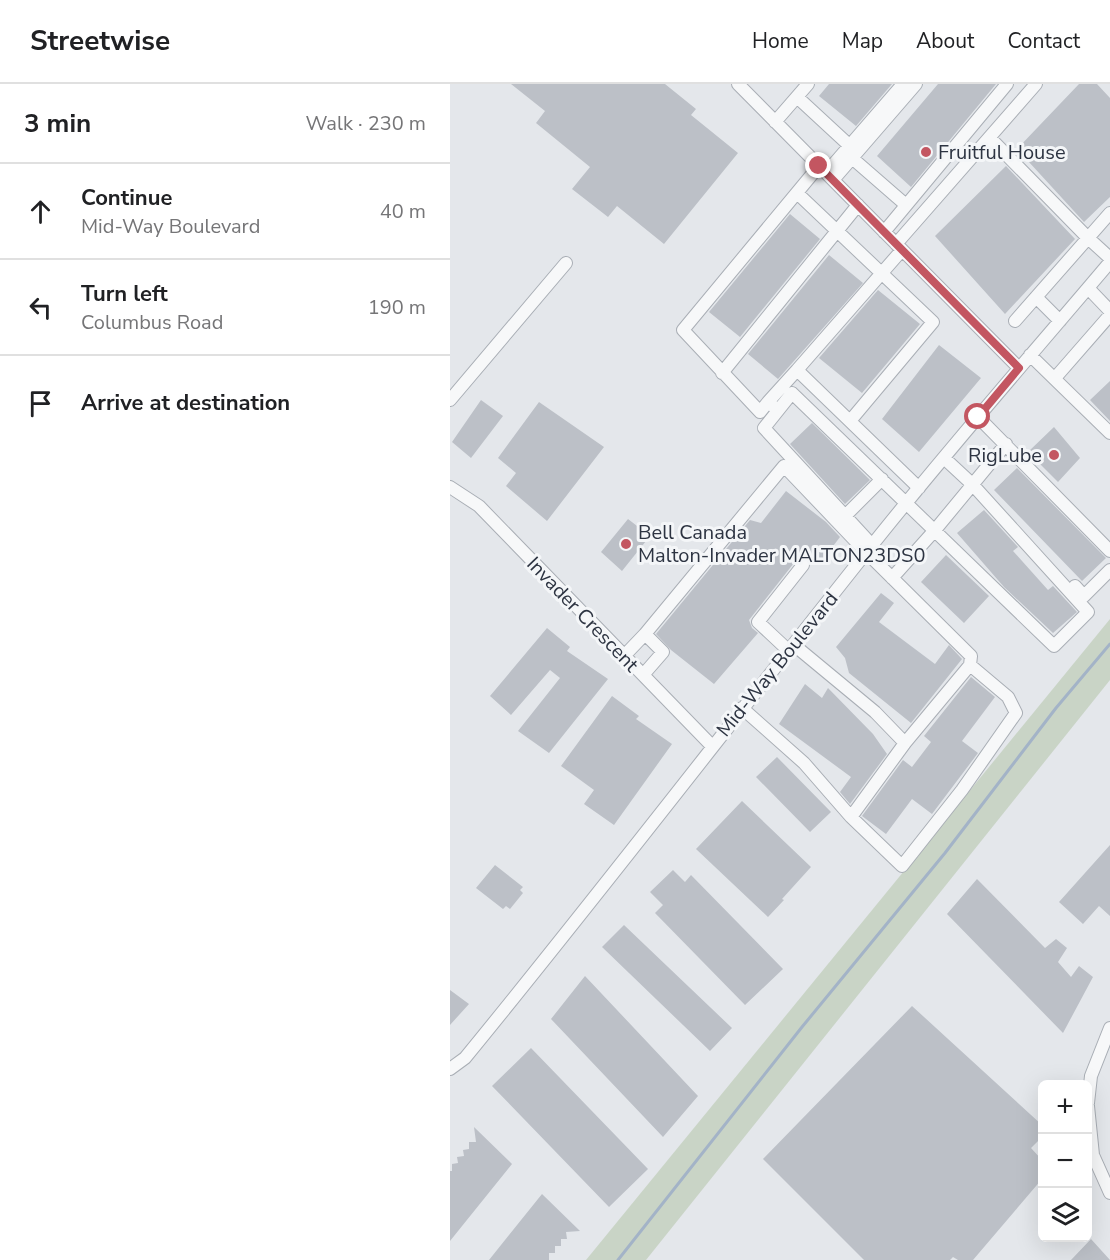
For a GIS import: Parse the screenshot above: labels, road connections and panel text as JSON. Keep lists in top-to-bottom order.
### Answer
{
  "streets": {
    "street": ["Invader Crescent", "Mid-Way Boulevard"]
  },
  "crossings": [
    ["Invader Crescent", "Mid-Way Boulevard"]
  ],
  "places": ["Fruitful House", "RigLube", "Bell Canada Malton-Invader MALTON23DS0"],
  "page": {
    "header": "Streetwise",
    "nav": [
      "Home",
      "Map",
      "About",
      "Contact"
    ],
    "heading": ["3 min", "Walk · 230 m"],
    "list": [
      ["Continue", "Mid-Way Boulevard", "40 m"],
      ["Turn left", "Columbus Road", "190 m"],
      "Arrive at destination"
    ],
    "map_buttons": ["+", "−"]
  }
}
